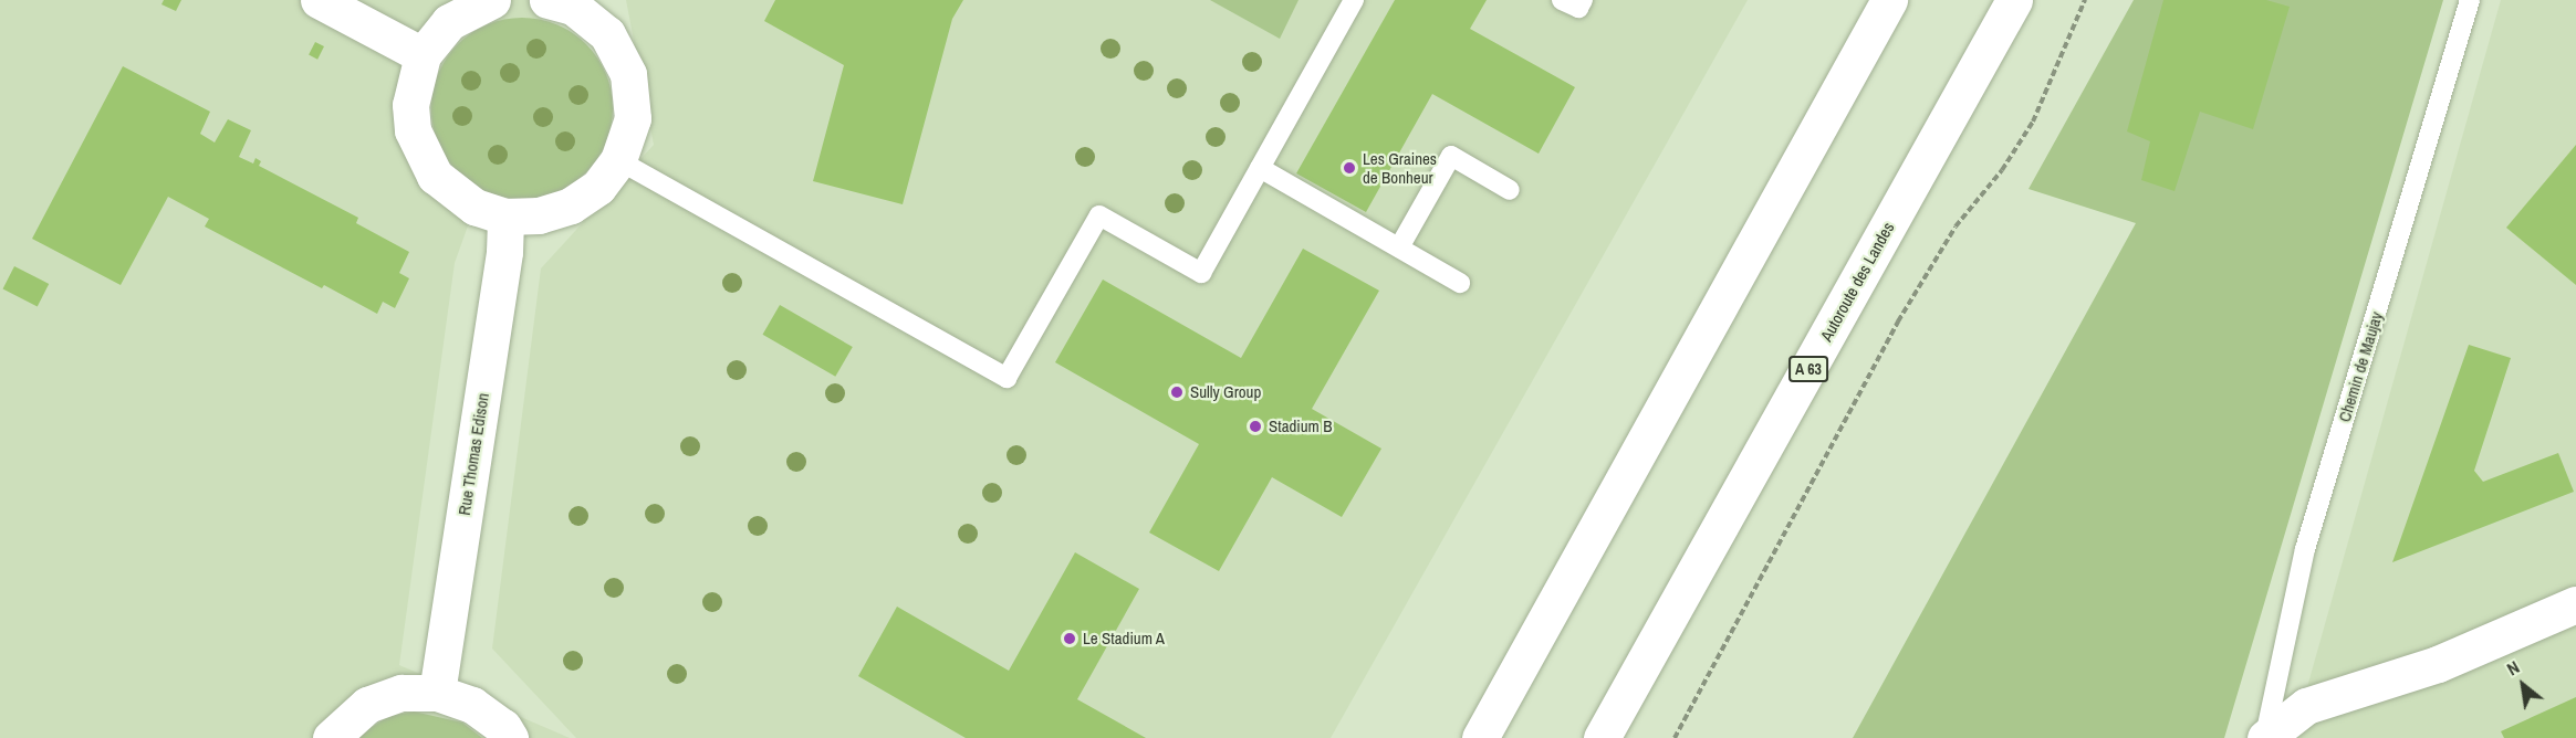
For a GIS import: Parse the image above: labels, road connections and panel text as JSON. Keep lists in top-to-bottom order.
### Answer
{
  "streets": {
    "main road": ["Autoroute des Landes", "A 63", "Rue Thomas Edison"],
    "lane": ["Chemin de Maujay"]
  },
  "places": [
    "Les Graines de Bonheur",
    "Sully Group",
    "Stadium B",
    "Le Stadium A"
  ],
  "north": "top left"
}
